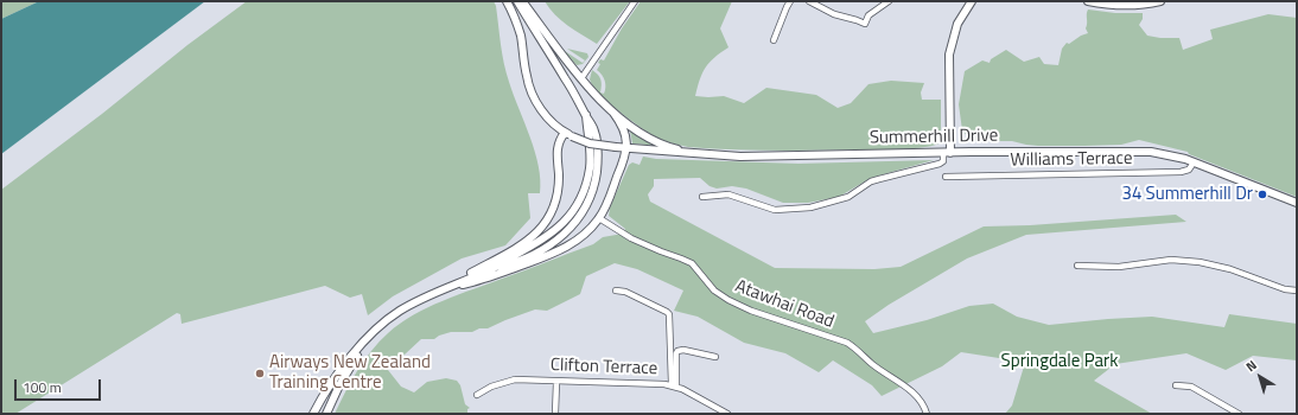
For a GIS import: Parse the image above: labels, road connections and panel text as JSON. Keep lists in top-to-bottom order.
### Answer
{
  "streets": {
    "main road": ["Summerhill Drive"],
    "street": ["Williams Terrace", "Atawhai Road", "Clifton Terrace"]
  },
  "crossings": [
    ["Summerhill Drive", "Williams Terrace"]
  ],
  "parks": ["Springdale Park"],
  "places": ["34 Summerhill Dr", "Airways New Zealand Training Centre"],
  "scale_bar": "100 m",
  "north": "top left"
}
